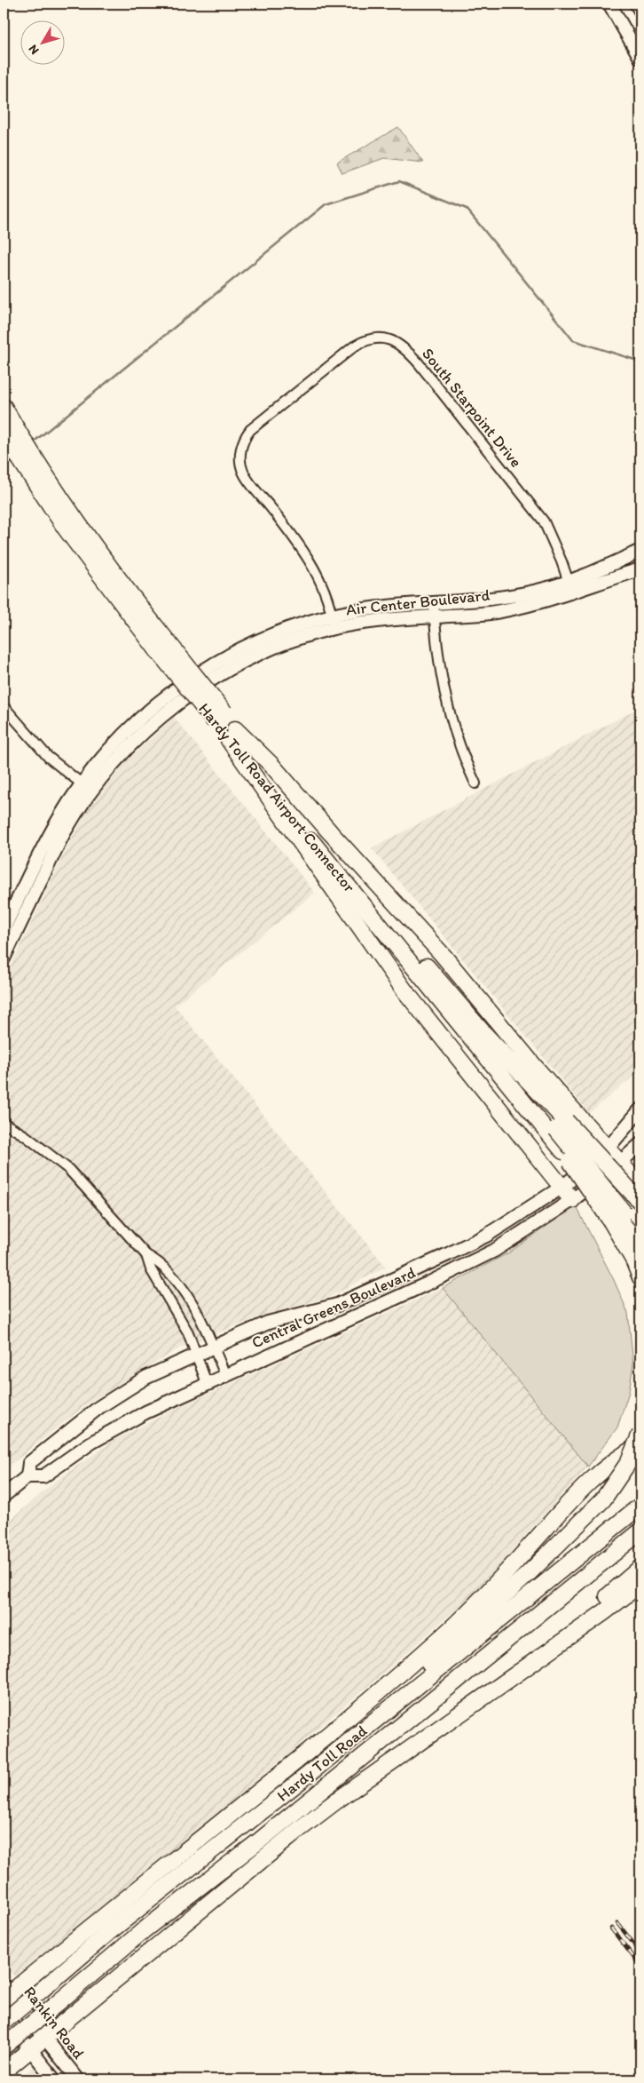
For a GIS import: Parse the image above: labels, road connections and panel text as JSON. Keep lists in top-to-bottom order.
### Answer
{
  "streets": {
    "highway": ["Hardy Toll Road Airport Connector", "Hardy Toll Road"],
    "street": [
      "South Starpoint Drive",
      "Air Center Boulevard",
      "Central Greens Boulevard",
      "Rankin Road"
    ]
  },
  "crossings": [
    ["South Starpoint Drive", "Air Center Boulevard"]
  ],
  "north": "bottom left"
}
